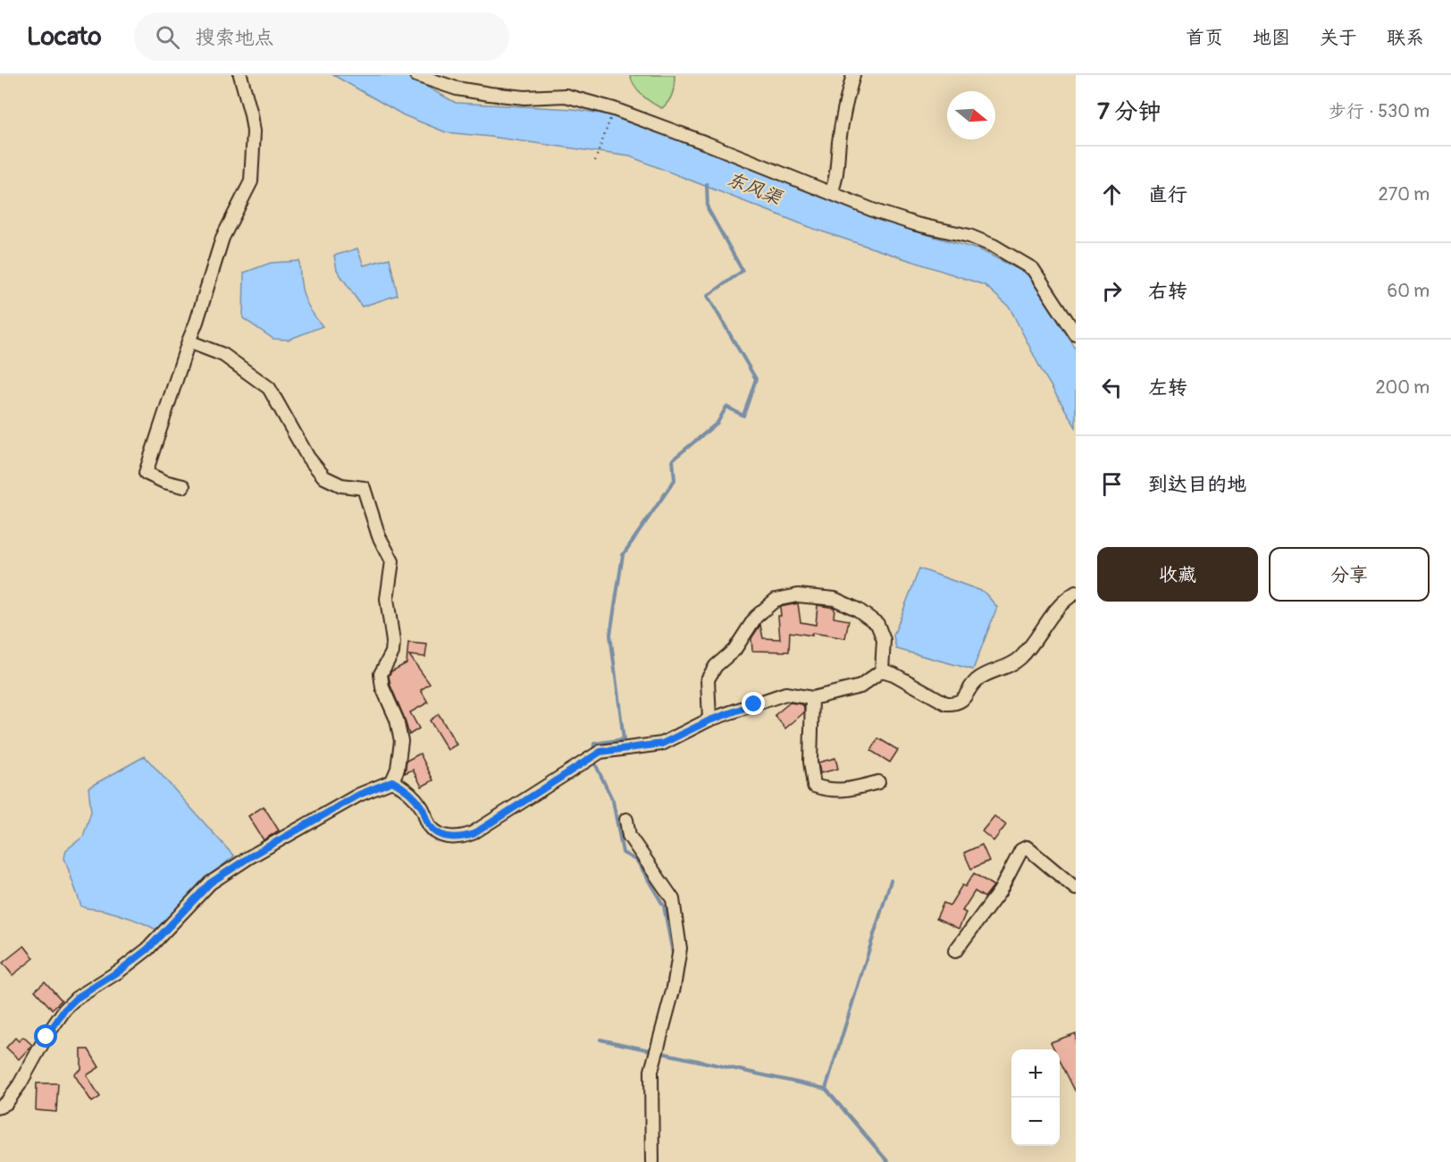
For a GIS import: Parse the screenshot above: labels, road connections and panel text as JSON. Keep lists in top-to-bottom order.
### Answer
{
  "water": ["东风渠"],
  "north": "right",
  "page": {
    "header": "Locato",
    "search": "搜索地点",
    "nav": [
      "首页",
      "地图",
      "关于",
      "联系"
    ],
    "heading": ["7 分钟", "步行 · 530 m"],
    "list": [
      ["直行", "270 m"],
      ["右转", "60 m"],
      ["左转", "200 m"],
      "到达目的地"
    ],
    "buttons": ["收藏", "分享"],
    "map_buttons": ["+", "−"]
  }
}
